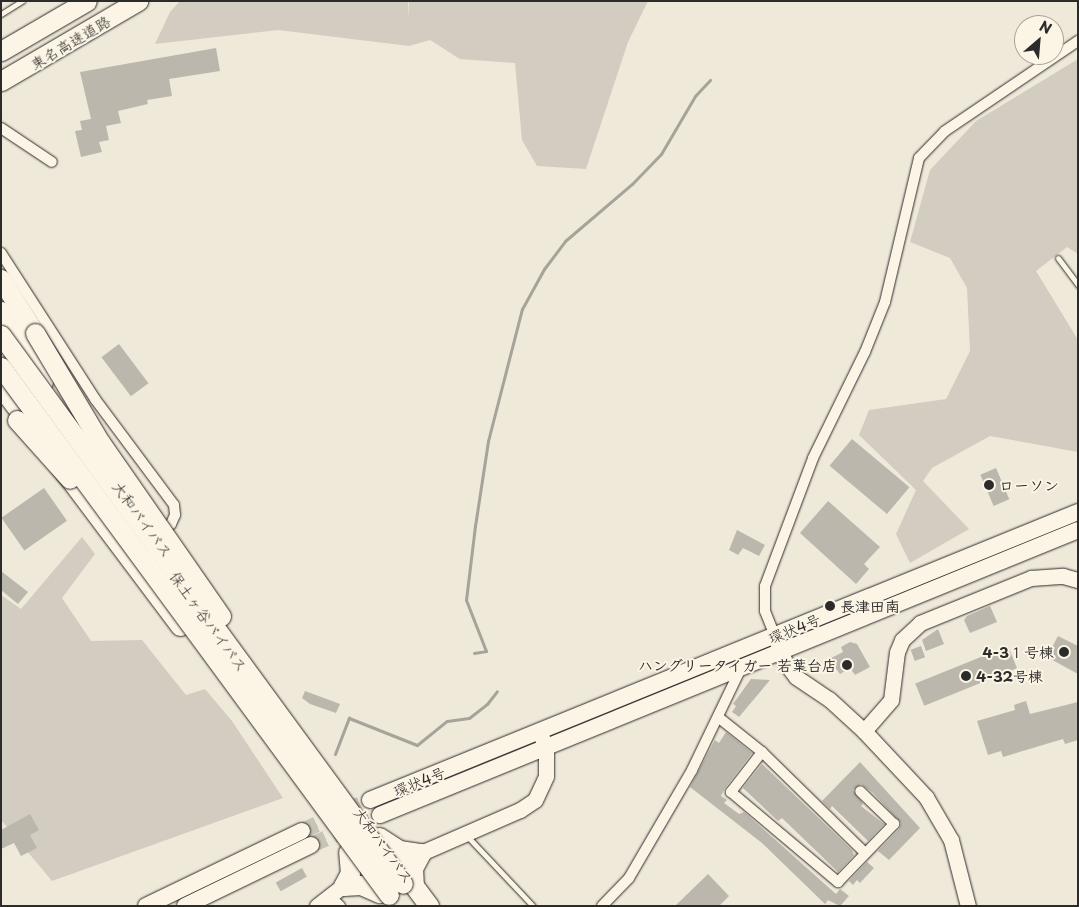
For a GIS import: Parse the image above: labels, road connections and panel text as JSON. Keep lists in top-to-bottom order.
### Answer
{
  "streets": {
    "highway": ["東名高速道路", "大和バイパス", "保土ヶ谷バイパス"],
    "main road": ["環状4号"]
  },
  "crossings": [
    ["大和バイパス", "保土ヶ谷バイパス"]
  ],
  "places": [
    "ローソン",
    "長津田南",
    "4-3１号棟",
    "ハングリータイガー 若葉台店",
    "4-32号棟"
  ],
  "north": "top right"
}
